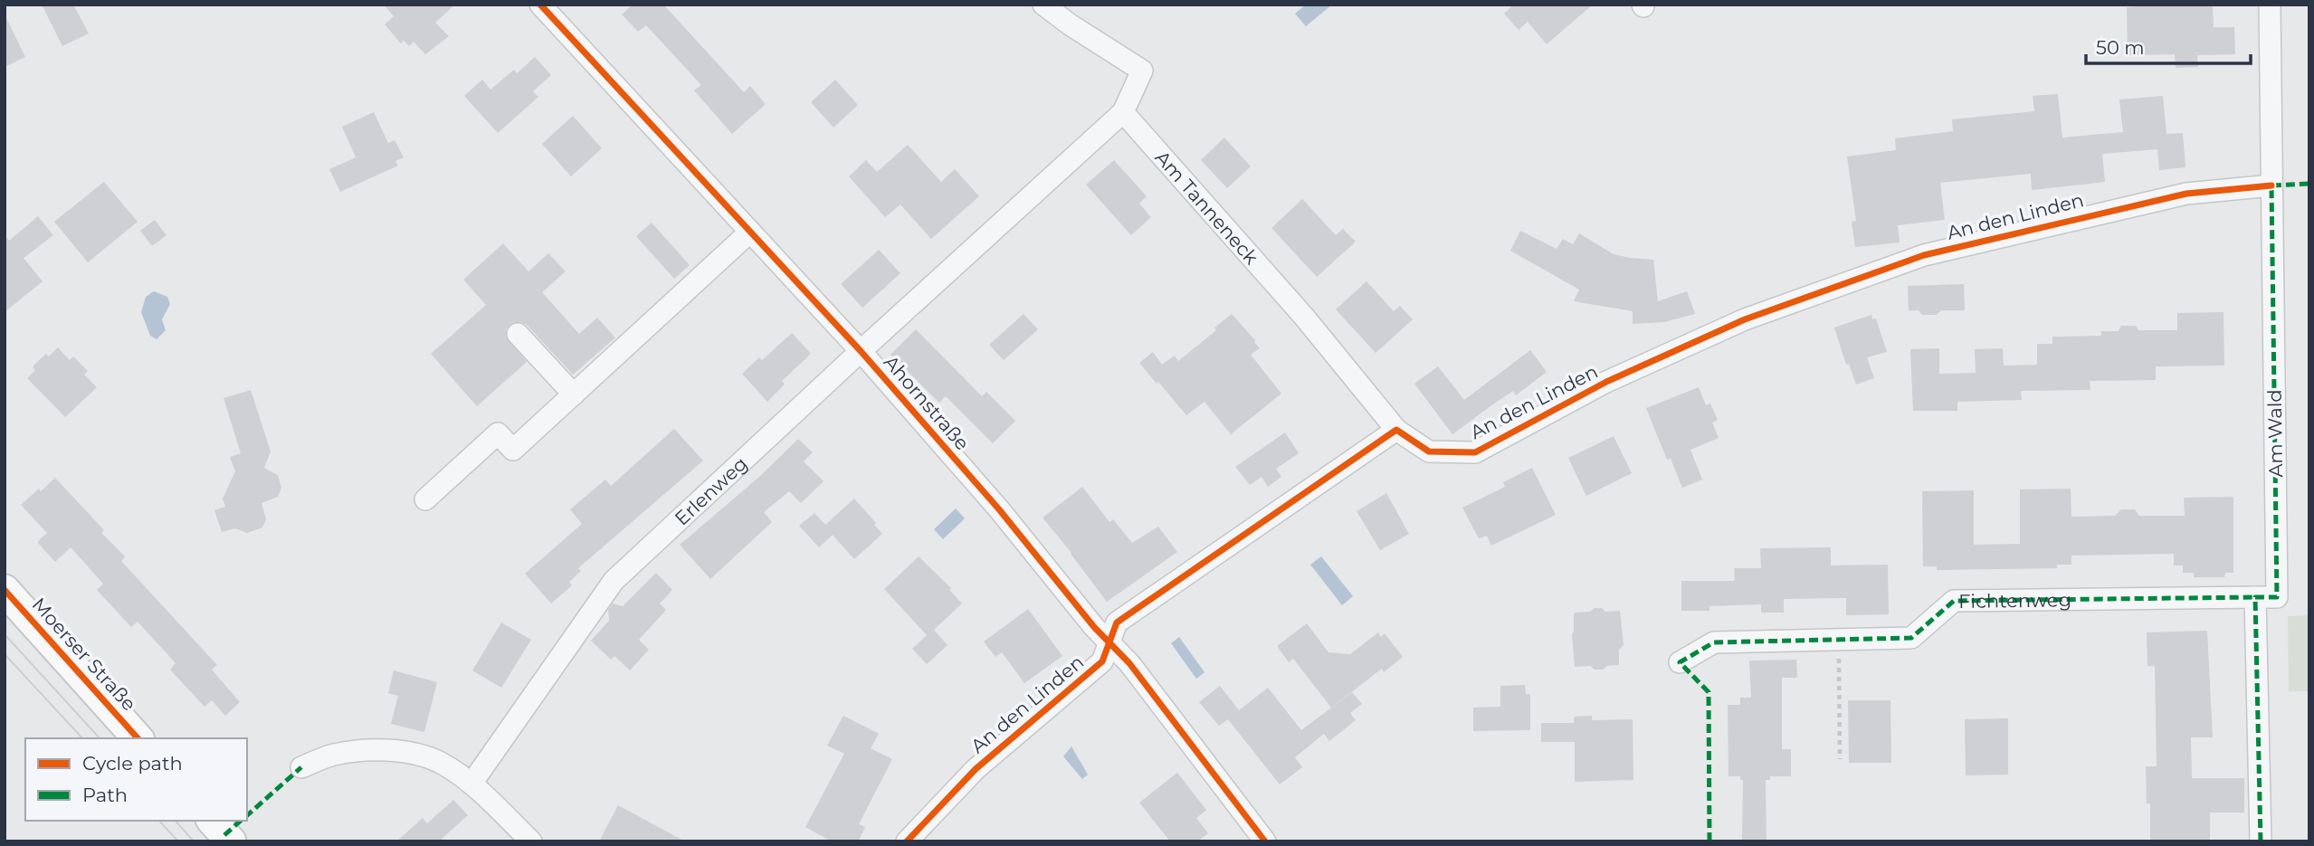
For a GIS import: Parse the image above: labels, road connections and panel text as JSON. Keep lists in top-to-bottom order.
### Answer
{
  "streets": {
    "main road": ["Moerser Straße"],
    "street": [
      "Am Tanneneck",
      "An den Linden",
      "Ahornstraße",
      "Am Wald",
      "Erlenweg",
      "Fichtenweg"
    ]
  },
  "crossings": [
    ["Am Tanneneck", "An den Linden"],
    ["Am Tanneneck", "Erlenweg"],
    ["An den Linden", "Ahornstraße"],
    ["An den Linden", "Am Wald"],
    ["Ahornstraße", "Erlenweg"],
    ["Am Wald", "Fichtenweg"]
  ],
  "legend": ["Cycle path", "Path"],
  "scale_bar": "50 m"
}
